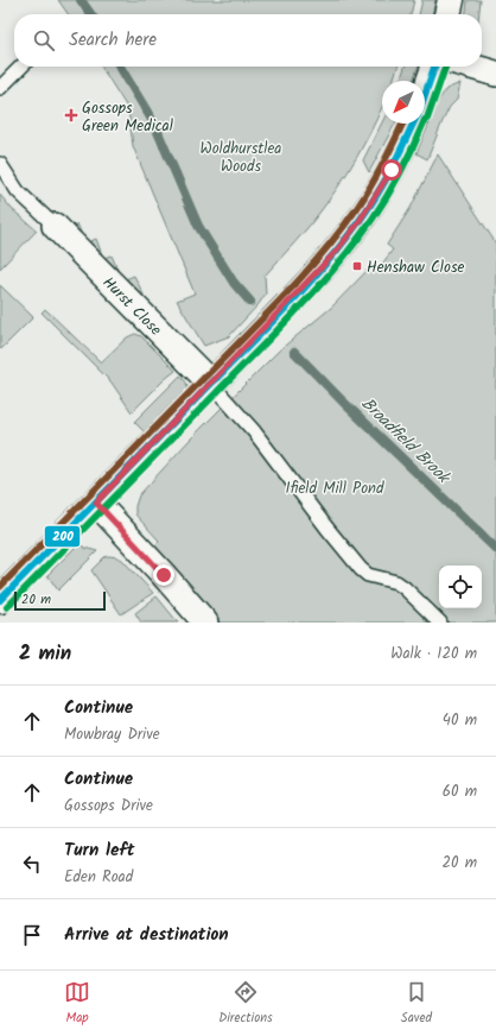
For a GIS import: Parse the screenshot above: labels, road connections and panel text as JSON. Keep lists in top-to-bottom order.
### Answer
{
  "streets": {
    "street": ["Hurst Close"]
  },
  "water": ["Broadfield Brook"],
  "parks": ["Woldhurstlea Woods", "Ifield Mill Pond"],
  "places": {
    "health": ["Gossops Green Medical"],
    "transit": ["Henshaw Close"]
  },
  "lines": ["transit line 200"],
  "scale_bar": "20 m",
  "north": "bottom left",
  "page": {
    "search": "Search here",
    "scale": "20 m",
    "heading": ["2 min", "Walk · 120 m"],
    "list": [
      ["Continue", "Mowbray Drive", "40 m"],
      ["Continue", "Gossops Drive", "60 m"],
      ["Turn left", "Eden Road", "20 m"],
      "Arrive at destination"
    ],
    "nav": ["Map", "Directions", "Saved"]
  }
}
